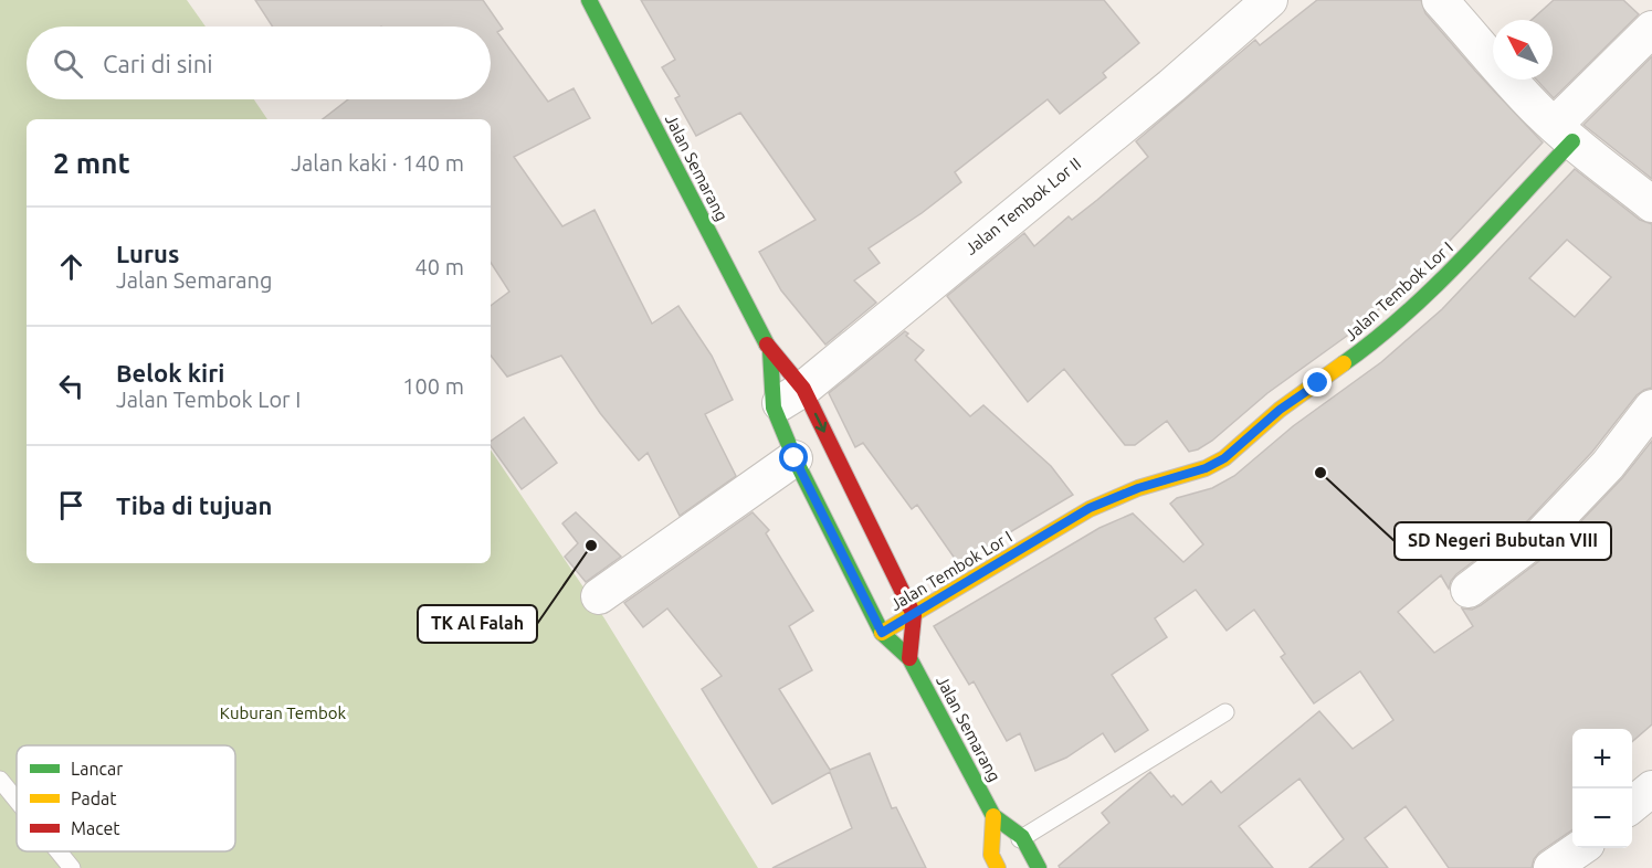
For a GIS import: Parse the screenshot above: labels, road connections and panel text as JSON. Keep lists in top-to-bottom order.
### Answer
{
  "streets": {
    "street": ["Jalan Semarang", "Jalan Tembok Lor II", "Jalan Tembok Lor I"]
  },
  "crossings": [
    ["Jalan Semarang", "Jalan Tembok Lor II"],
    ["Jalan Semarang", "Jalan Tembok Lor I"]
  ],
  "parks": ["Kuburan Tembok"],
  "places": ["SD Negeri Bubutan VIII", "TK Al Falah"],
  "legend": ["Lancar", "Padat", "Macet"],
  "north": "top left",
  "page": {
    "search": "Cari di sini",
    "heading": ["2 mnt", "Jalan kaki · 140 m"],
    "list": [
      ["Lurus", "Jalan Semarang", "40 m"],
      ["Belok kiri", "Jalan Tembok Lor I", "100 m"],
      "Tiba di tujuan"
    ],
    "map_buttons": ["+", "−"]
  }
}
